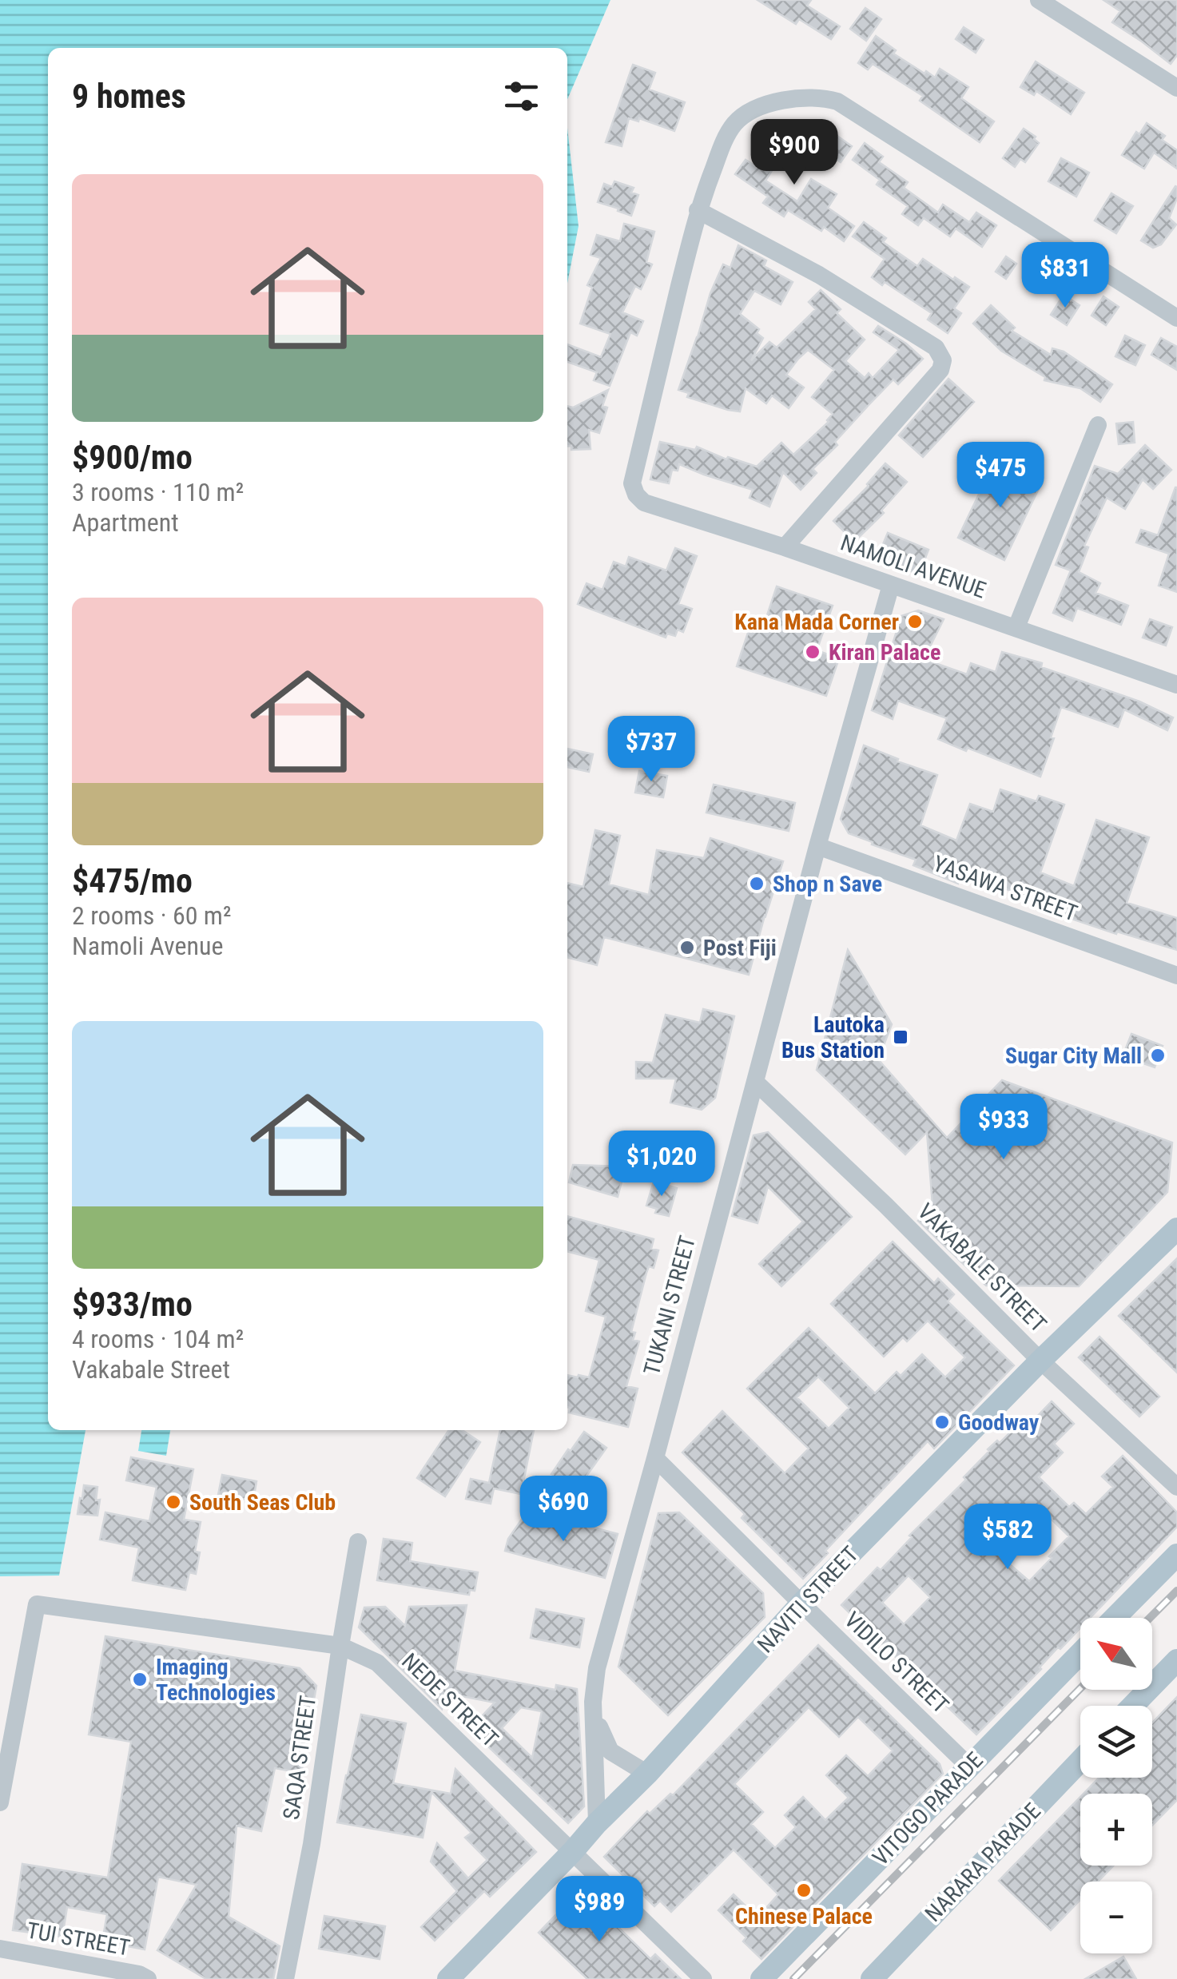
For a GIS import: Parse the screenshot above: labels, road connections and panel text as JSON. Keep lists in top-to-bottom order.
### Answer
{
  "streets": {
    "main road": ["NAVITI STREET", "VITOGO PARADE", "NARARA PARADE"],
    "street": [
      "NAMOLI AVENUE",
      "YASAWA STREET",
      "VAKABALE STREET",
      "TUKANI STREET",
      "VIDILO STREET",
      "NEDE STREET",
      "SAQA STREET",
      "TUI STREET"
    ]
  },
  "crossings": [
    ["NAMOLI AVENUE", "TUKANI STREET"],
    ["YASAWA STREET", "TUKANI STREET"],
    ["VAKABALE STREET", "TUKANI STREET"],
    ["VAKABALE STREET", "NAVITI STREET"],
    ["TUKANI STREET", "NAVITI STREET"],
    ["TUKANI STREET", "VIDILO STREET"],
    ["NAVITI STREET", "VIDILO STREET"],
    ["NAVITI STREET", "NEDE STREET"],
    ["VIDILO STREET", "VITOGO PARADE"],
    ["NEDE STREET", "SAQA STREET"]
  ],
  "places": {
    "other": [
      "Kana Mada Corner",
      "Kiran Palace",
      "Shop n Save",
      "Post Fiji",
      "Sugar City Mall",
      "Goodway",
      "South Seas Club",
      "Imaging Technologies",
      "Chinese Palace"
    ],
    "transit": ["Lautoka Bus Station"]
  },
  "north": "top left",
  "page": {
    "heading": "9 homes",
    "price": [
      "$900",
      "$831",
      "$475",
      "$737",
      "$933",
      "$1,020",
      "$690",
      "$582",
      "$989"
    ],
    "list": [
      {
        "name": "$900/mo",
        "note": "3 rooms · 110 m² · Apartment"
      },
      {
        "name": "$475/mo",
        "note": "2 rooms · 60 m² · Namoli Avenue"
      },
      {
        "name": "$933/mo",
        "note": "4 rooms · 104 m² · Vakabale Street"
      }
    ],
    "map_buttons": ["+", "−"]
  }
}
